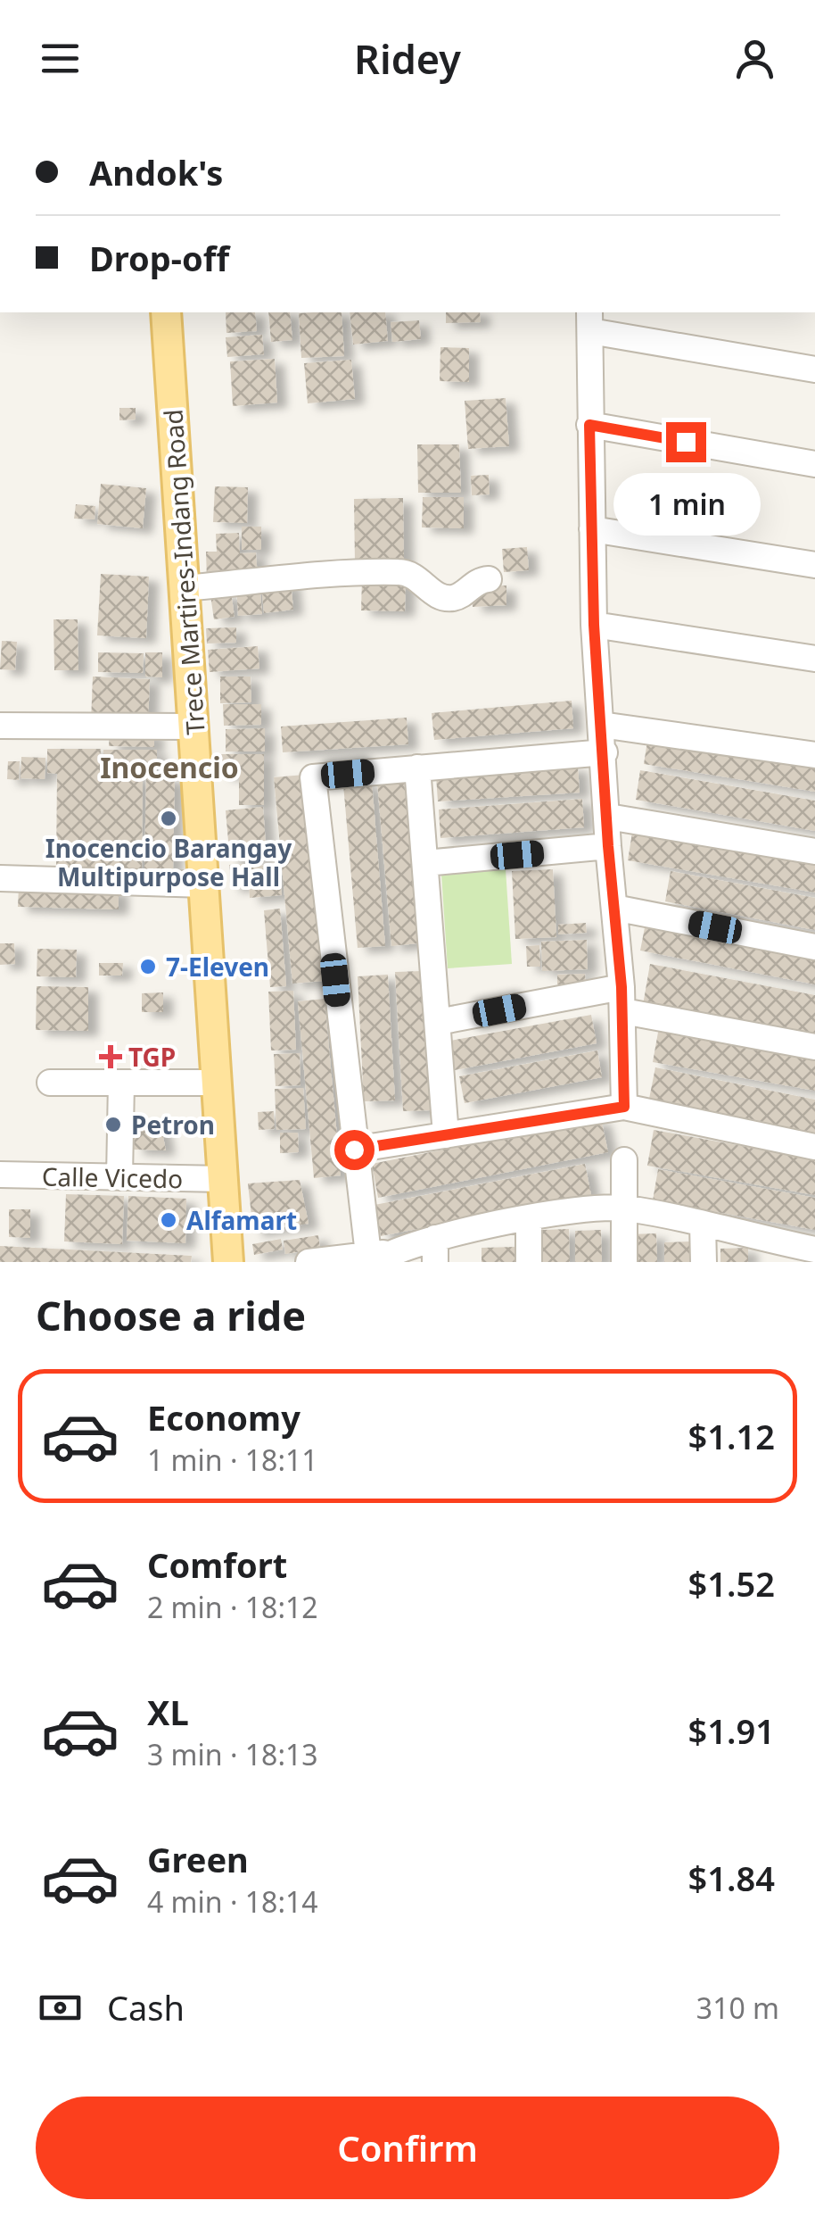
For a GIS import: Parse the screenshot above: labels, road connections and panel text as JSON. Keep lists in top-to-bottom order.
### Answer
{
  "streets": {
    "main road": ["Trece Martires-Indang Road"],
    "street": ["Calle Vicedo"]
  },
  "crossings": [
    ["Trece Martires-Indang Road", "Calle Vicedo"]
  ],
  "districts": ["Inocencio"],
  "places": {
    "other": [
      "Inocencio Barangay Multipurpose Hall",
      "7-Eleven",
      "Petron",
      "Alfamart"
    ],
    "health": ["TGP"]
  },
  "page": {
    "header": "Ridey",
    "banner": ["Andok's", "Drop-off"],
    "bubble": "1 min",
    "heading": "Choose a ride",
    "list": [
      {
        "name": "Economy",
        "note": "1 min · 18:11",
        "value": "$1.12"
      },
      {
        "name": "Comfort",
        "note": "2 min · 18:12",
        "value": "$1.52"
      },
      {
        "name": "XL",
        "note": "3 min · 18:13",
        "value": "$1.91"
      },
      {
        "name": "Green",
        "note": "4 min · 18:14",
        "value": "$1.84"
      }
    ],
    "pay": ["Cash", "310 m"],
    "buttons": "Confirm"
  }
}
